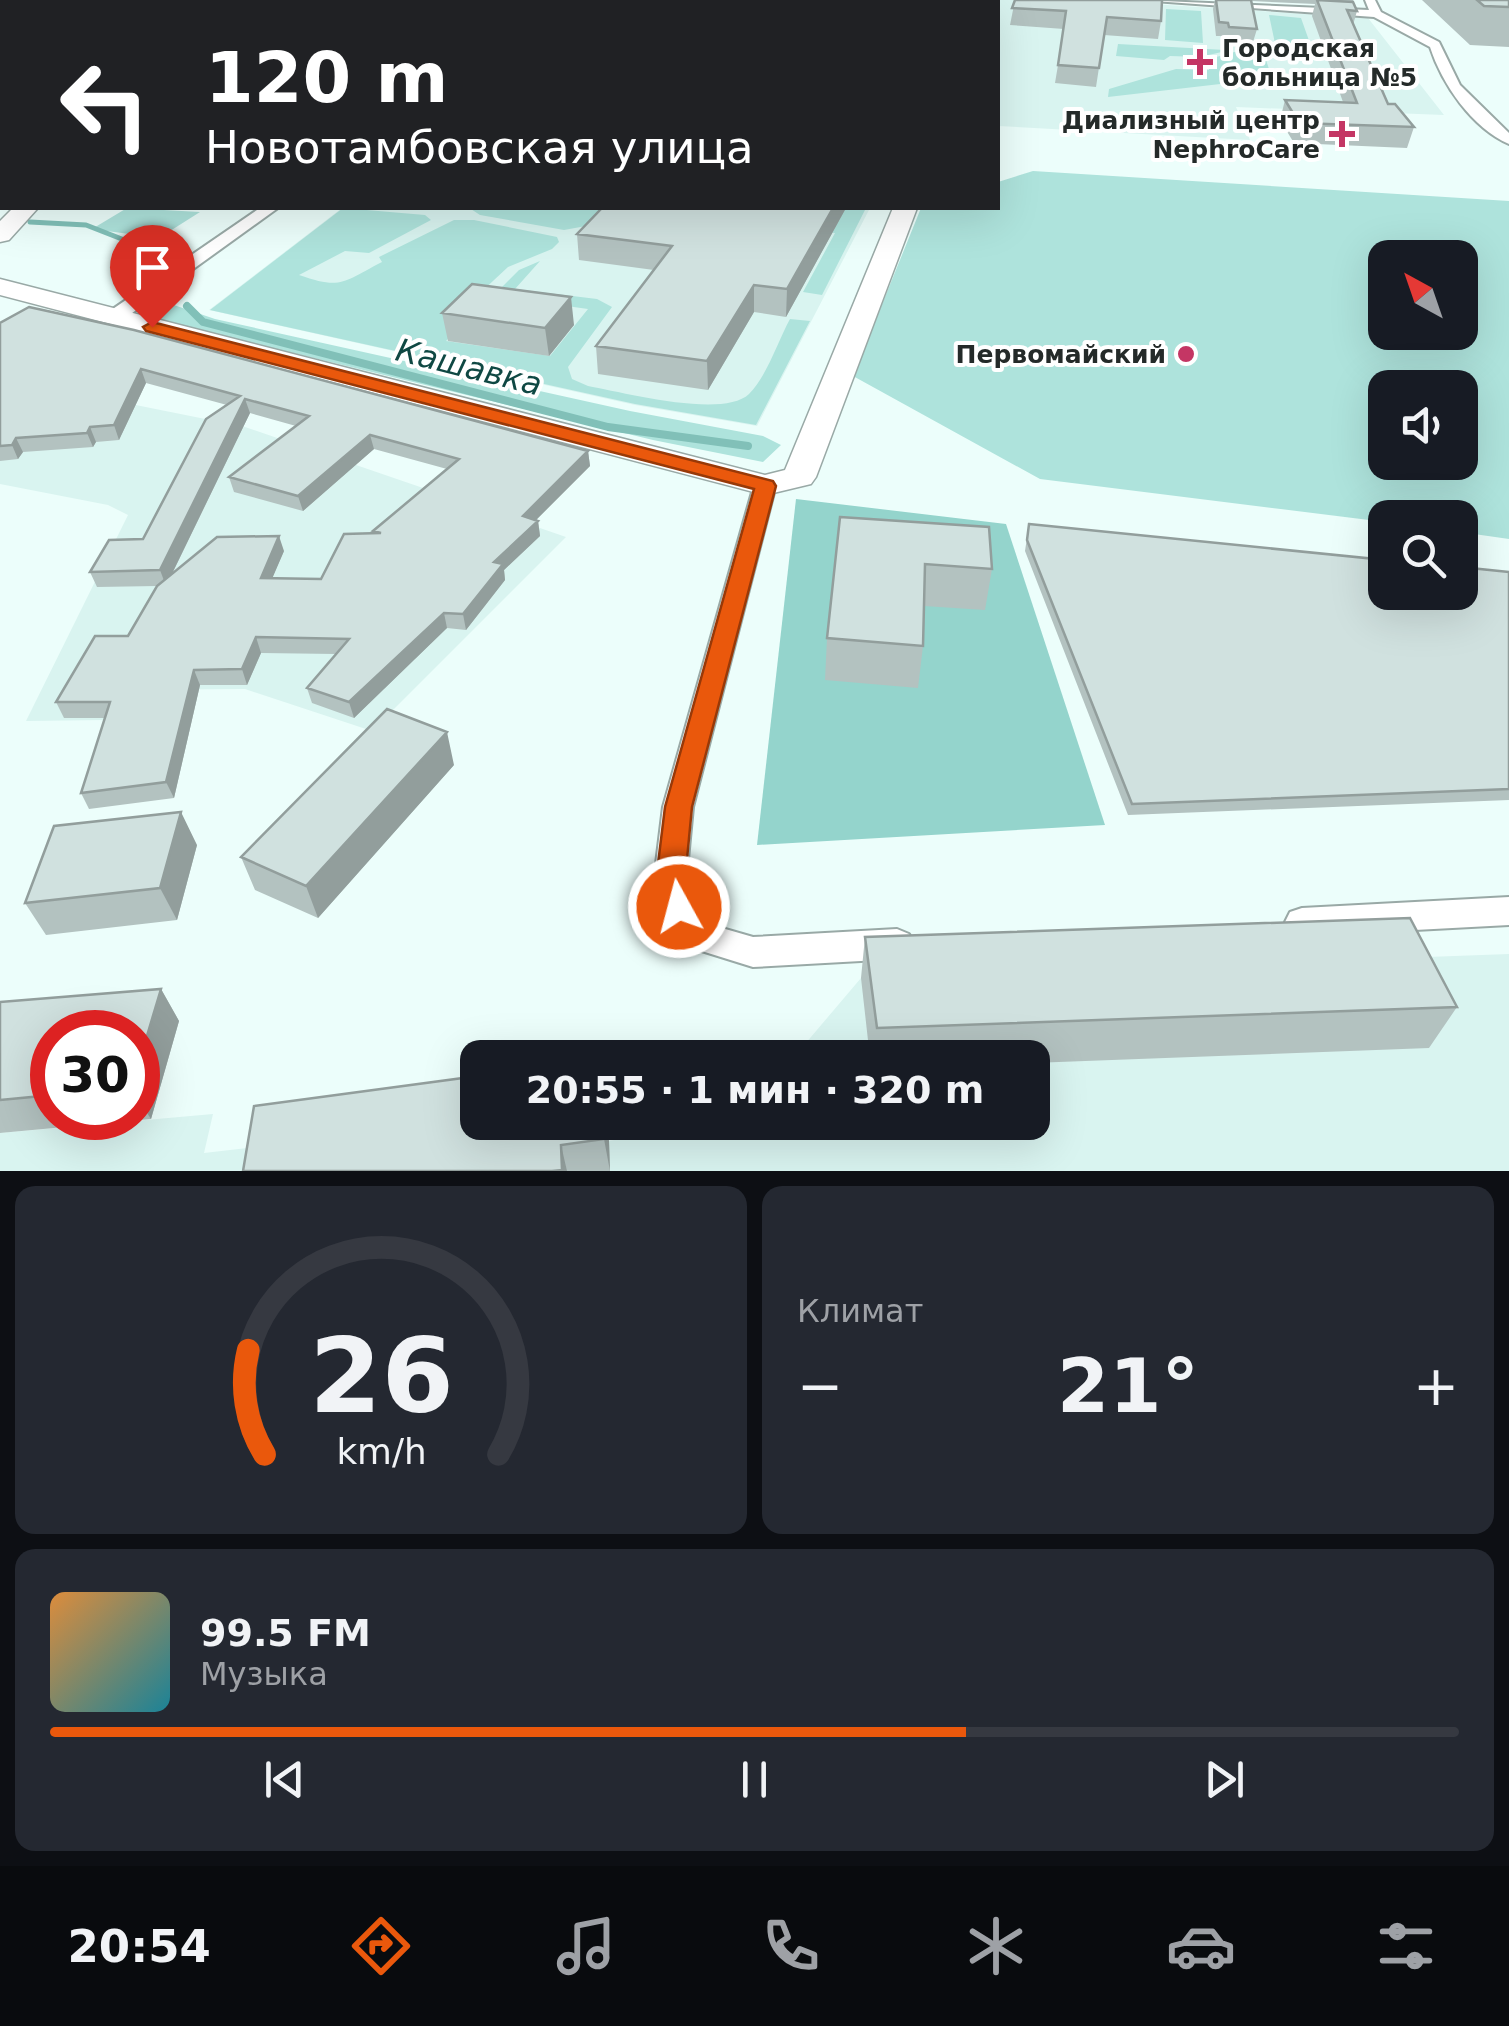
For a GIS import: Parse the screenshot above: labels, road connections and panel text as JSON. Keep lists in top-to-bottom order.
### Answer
{
  "water": ["Кашавка"],
  "places": {
    "health": ["Городская больница №5", "Диализный центр NephroCare"],
    "other": ["Первомайский"]
  },
  "north": "top left",
  "page": {
    "turn": ["120 m", "Новотамбовская улица"],
    "limit": "30",
    "trip": "20:55 · 1 мин · 320 m",
    "tile": "Климат",
    "heat": ["−", "21°", "+"],
    "song": ["99.5 FM", "Музыка"],
    "tabs": "20:54",
    "gauge": ["26", "km/h"]
  }
}
